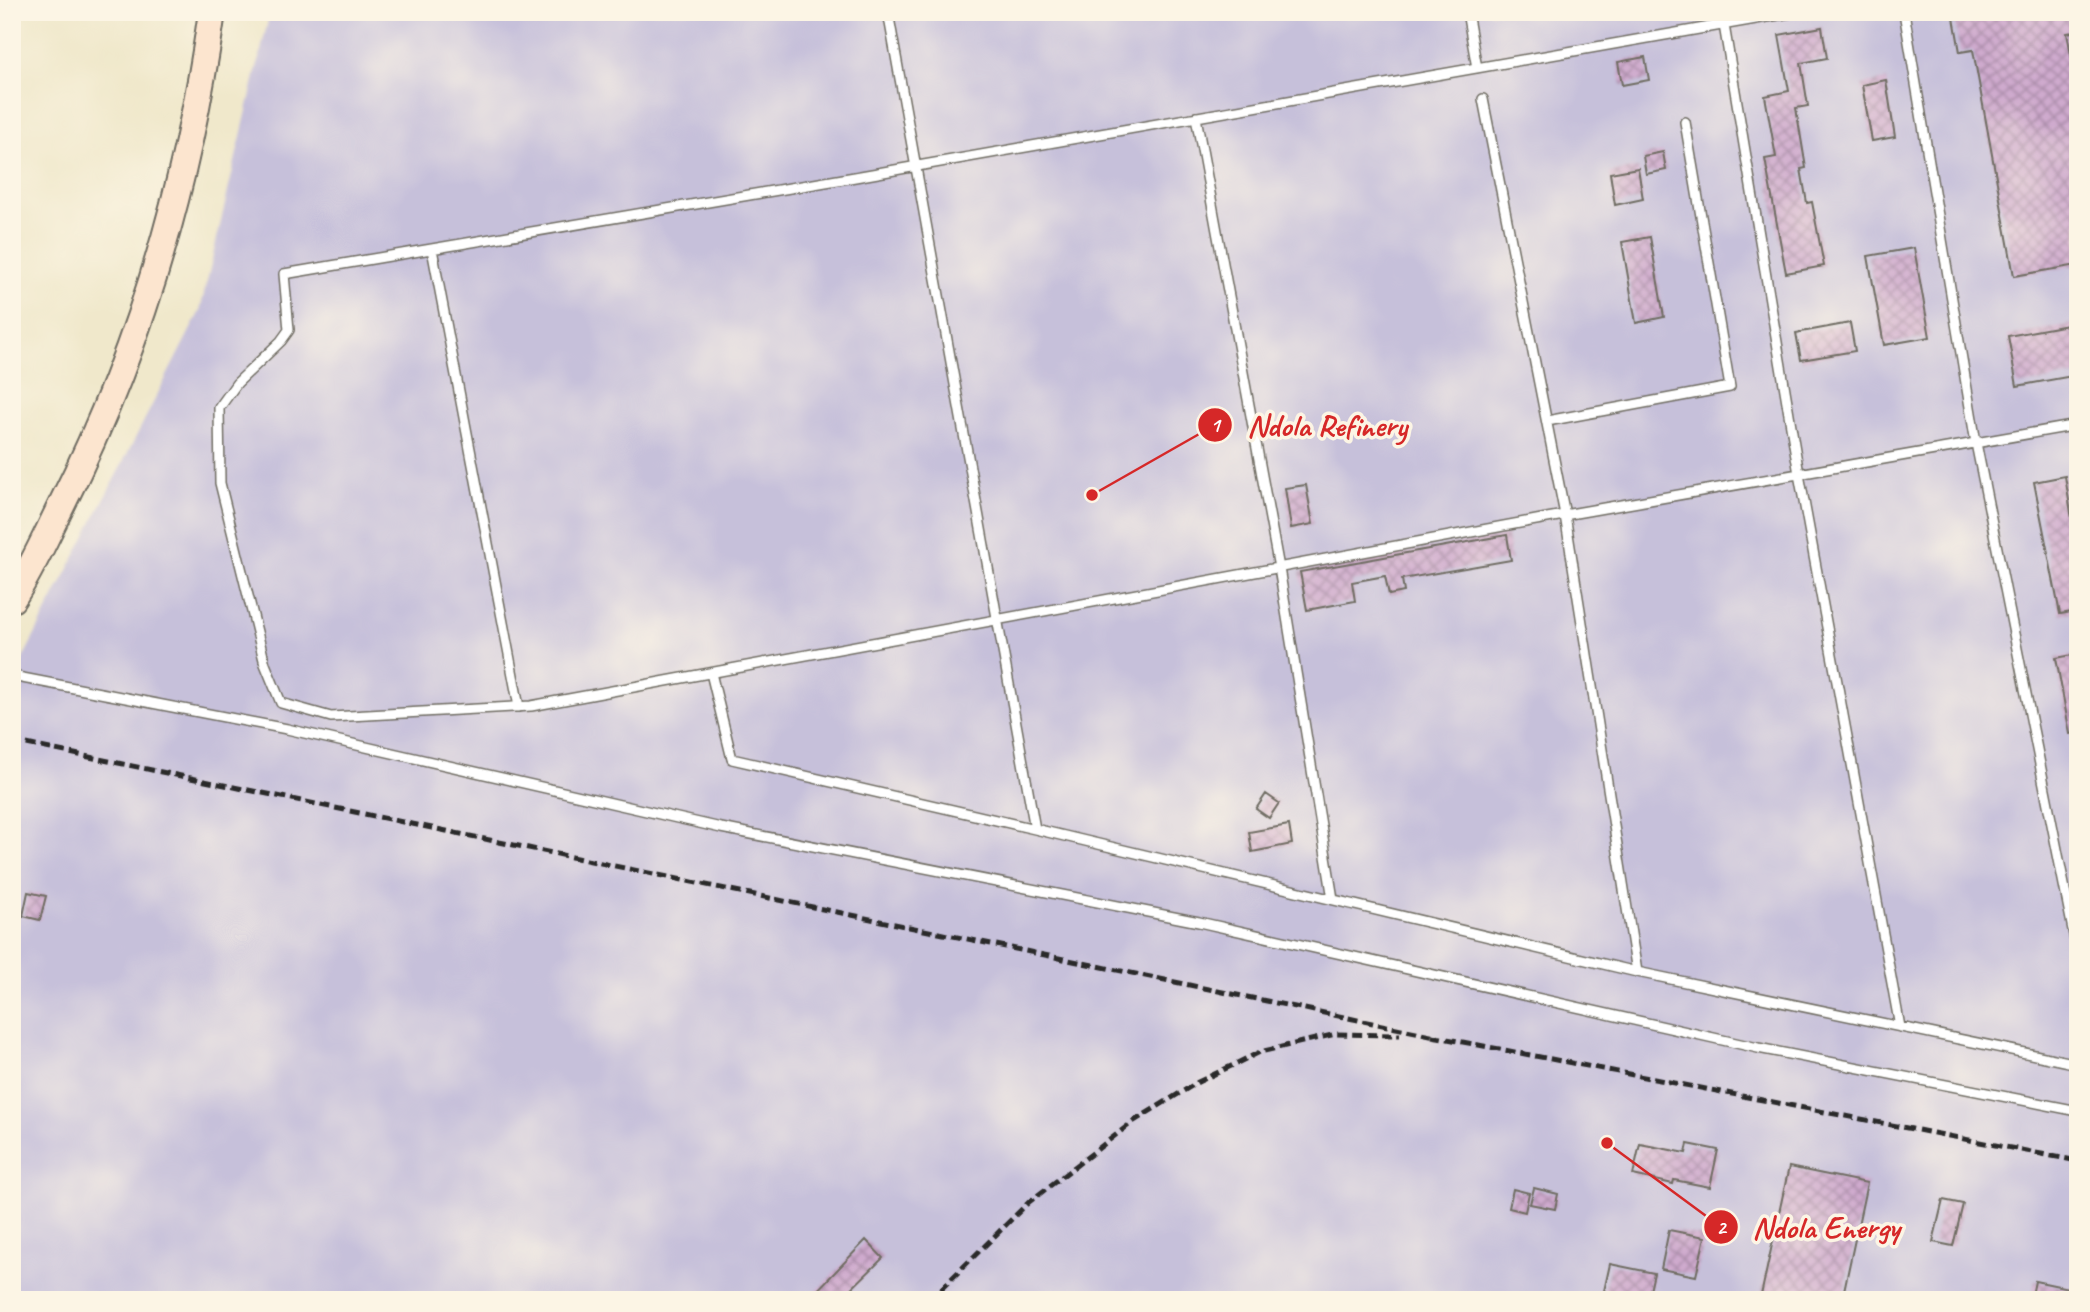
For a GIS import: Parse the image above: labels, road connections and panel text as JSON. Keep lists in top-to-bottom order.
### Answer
{
  "places": ["Ndola Refinery", "Ndola Energy"]
}
